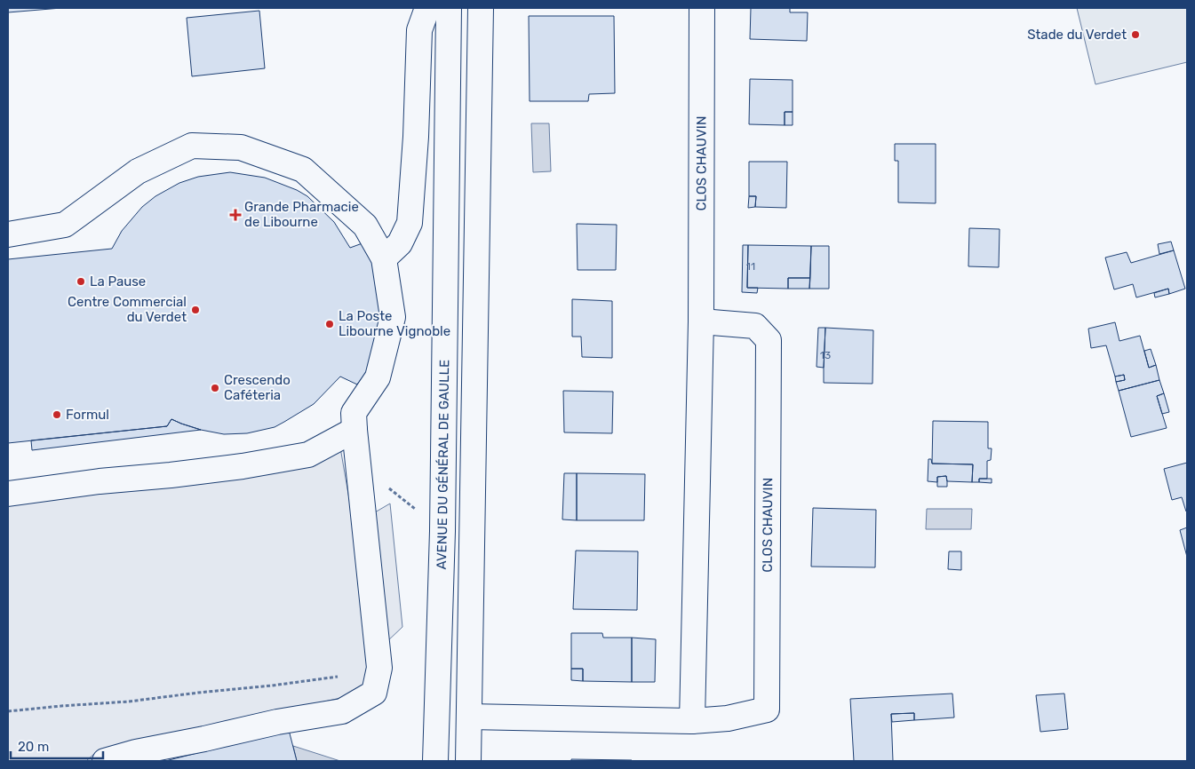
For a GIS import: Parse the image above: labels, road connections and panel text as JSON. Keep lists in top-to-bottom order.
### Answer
{
  "streets": {
    "street": ["CLOS CHAUVIN", "AVENUE DU GÉNÉRAL DE GAULLE"]
  },
  "places": {
    "other": [
      "Stade du Verdet",
      "La Pause",
      "Centre Commercial du Verdet",
      "La Poste Libourne Vignoble",
      "Crescendo Caféteria",
      "Formul"
    ],
    "health": ["Grande Pharmacie de Libourne"]
  },
  "house_numbers": ["11", "13"],
  "scale_bar": "20 m"
}
